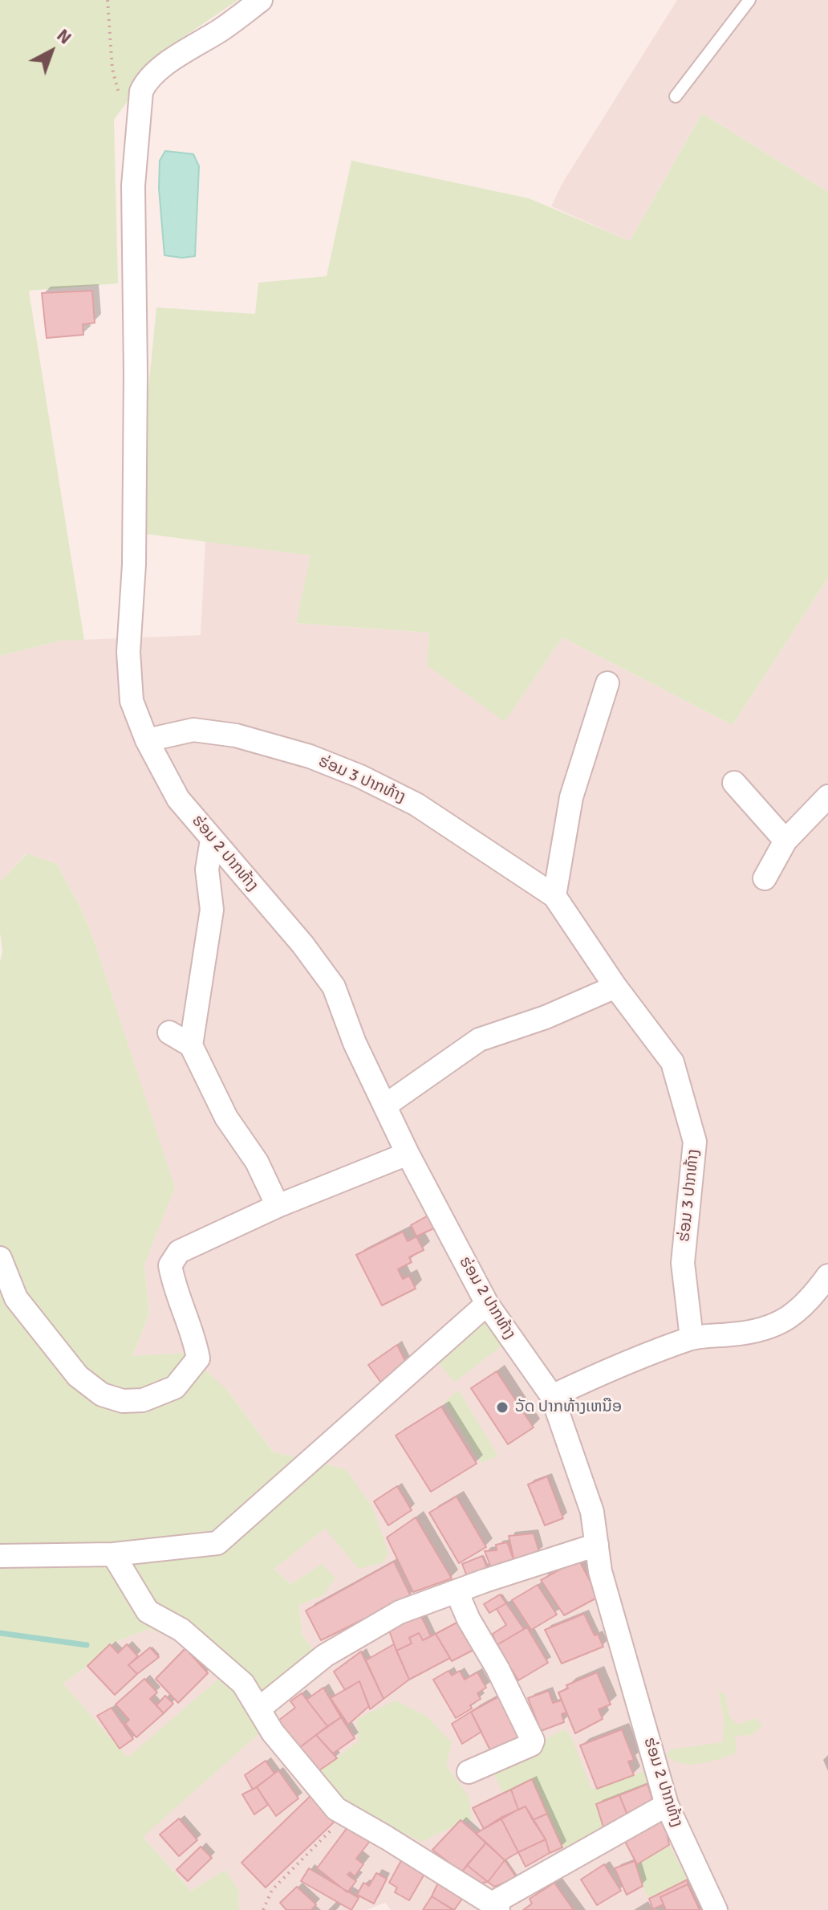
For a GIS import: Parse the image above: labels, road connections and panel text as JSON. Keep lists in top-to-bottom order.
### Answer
{
  "streets": {
    "street": ["ຮ່ອມ 3 ປາກທ້າງ", "ຮ່ອມ 2 ປາກທ້າງ"]
  },
  "crossings": [
    ["ຮ່ອມ 3 ປາກທ້າງ", "ຮ່ອມ 2 ປາກທ້າງ"]
  ],
  "places": ["ວັດ ປາກທ້າງເຫນືອ"],
  "north": "top right"
}
